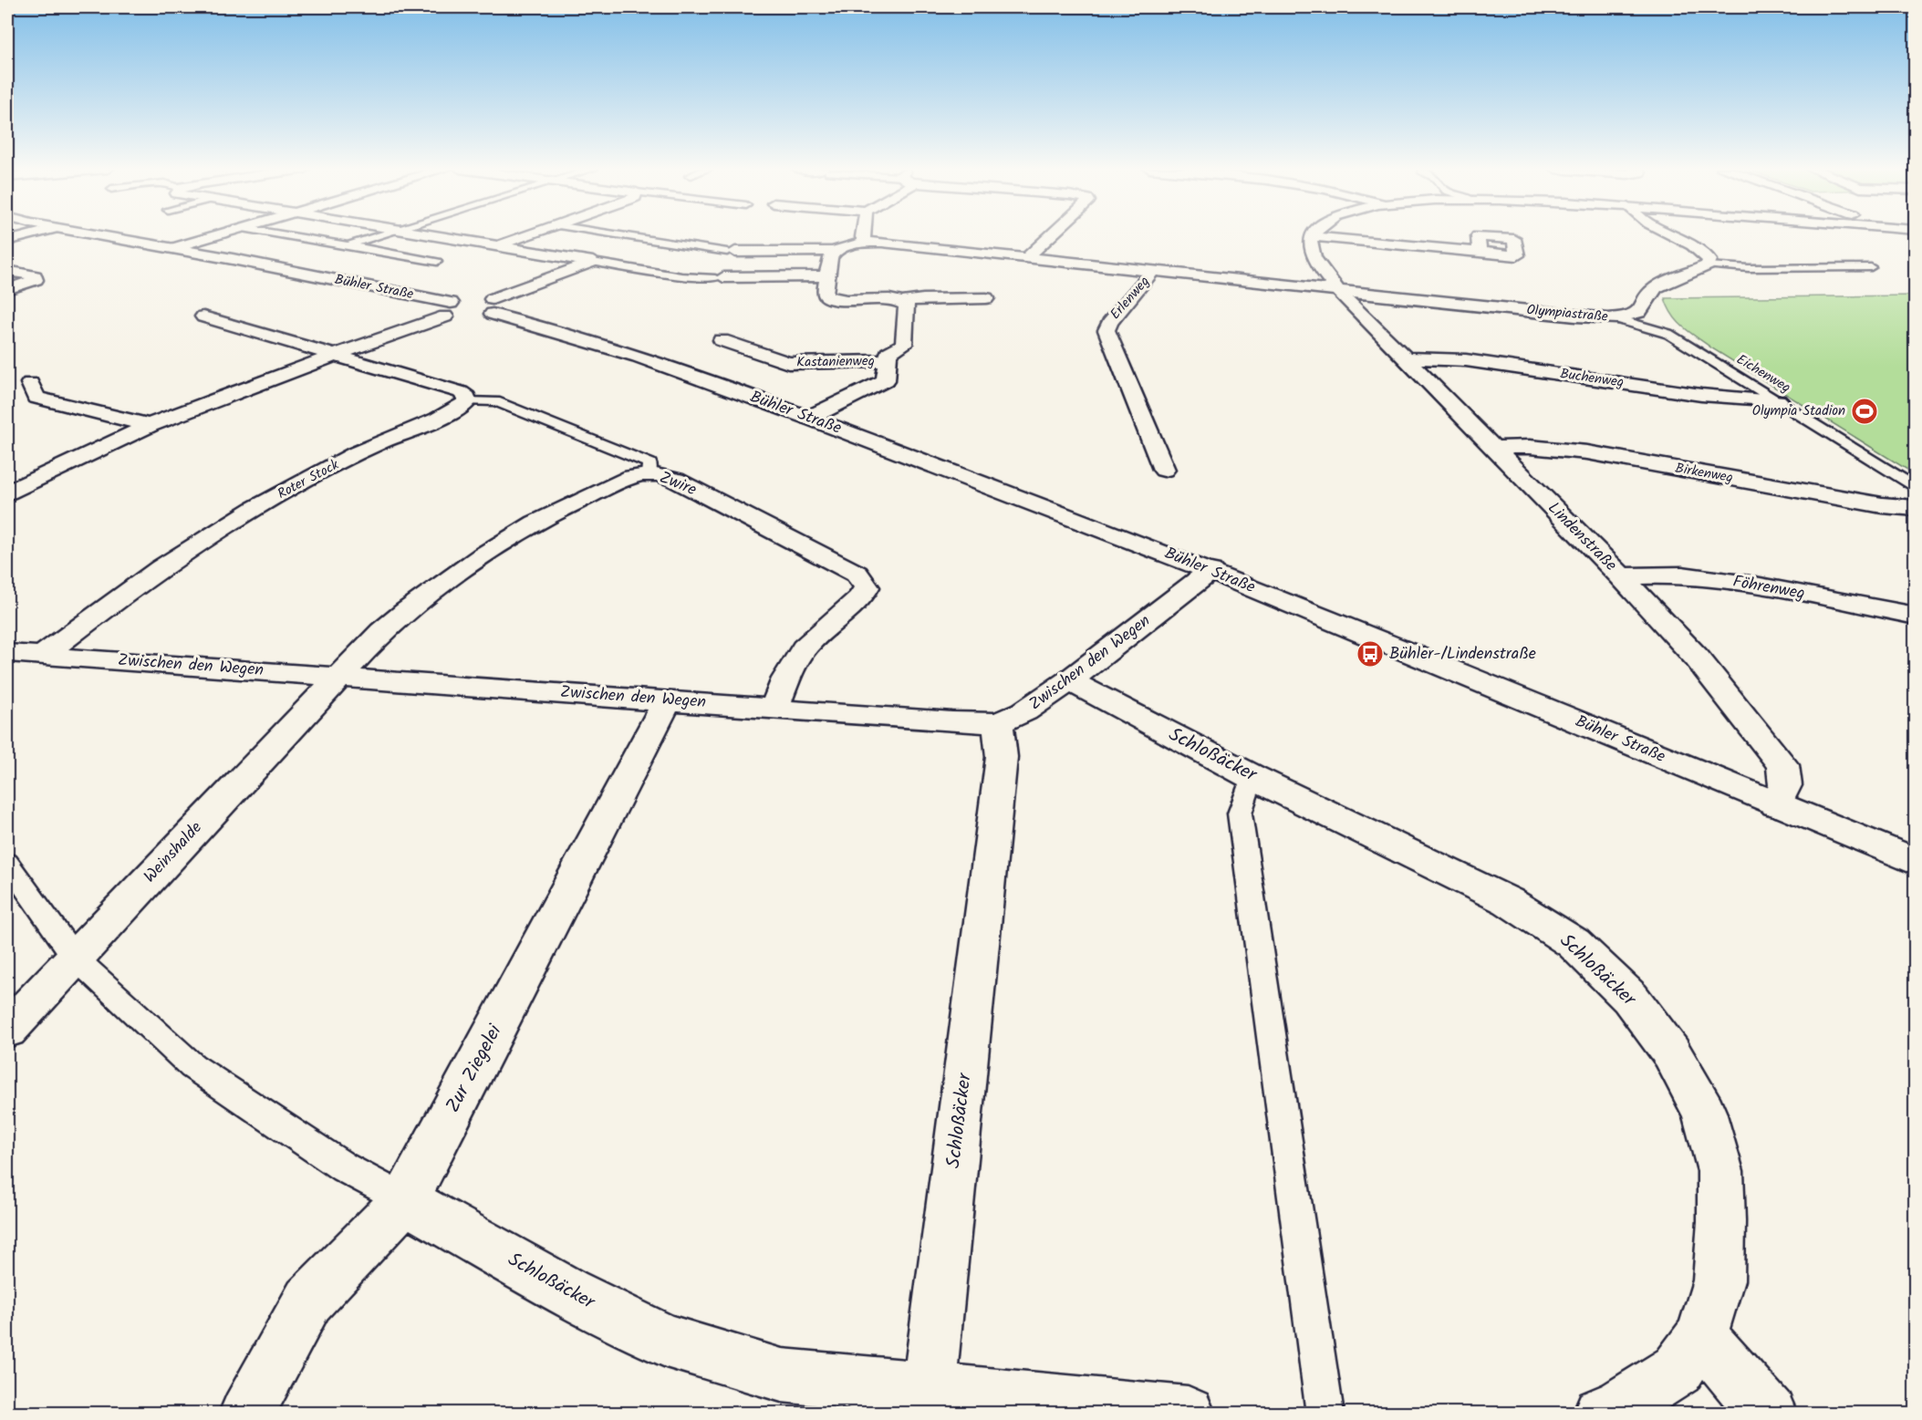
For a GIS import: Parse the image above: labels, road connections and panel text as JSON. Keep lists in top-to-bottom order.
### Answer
{
  "streets": {
    "street": [
      "Bühler Straße",
      "Erlenweg",
      "Olympiastraße",
      "Kastanienweg",
      "Buchenweg",
      "Birkenweg",
      "Roter Stock",
      "Zwire",
      "Lindenstraße",
      "Föhrenweg",
      "Zwischen den Wegen",
      "Schloßäcker",
      "Weinshalde",
      "Zur Ziegelei"
    ],
    "lane": ["Eichenweg"]
  },
  "crossings": [
    ["Bühler Straße", "Kastanienweg"],
    ["Bühler Straße", "Lindenstraße"],
    ["Bühler Straße", "Zwischen den Wegen"],
    ["Erlenweg", "Olympiastraße"],
    ["Erlenweg", "Lindenstraße"],
    ["Olympiastraße", "Eichenweg"],
    ["Olympiastraße", "Lindenstraße"],
    ["Eichenweg", "Buchenweg"],
    ["Buchenweg", "Lindenstraße"],
    ["Birkenweg", "Lindenstraße"],
    ["Roter Stock", "Zwischen den Wegen"],
    ["Zwire", "Zwischen den Wegen"],
    ["Zwire", "Weinshalde"],
    ["Lindenstraße", "Föhrenweg"],
    ["Zwischen den Wegen", "Schloßäcker"],
    ["Zwischen den Wegen", "Weinshalde"],
    ["Zwischen den Wegen", "Zur Ziegelei"],
    ["Schloßäcker", "Zur Ziegelei"]
  ],
  "places": {
    "sports": ["Olympia Stadion"],
    "bus stop": ["Bühler-/Lindenstraße"]
  }
}
